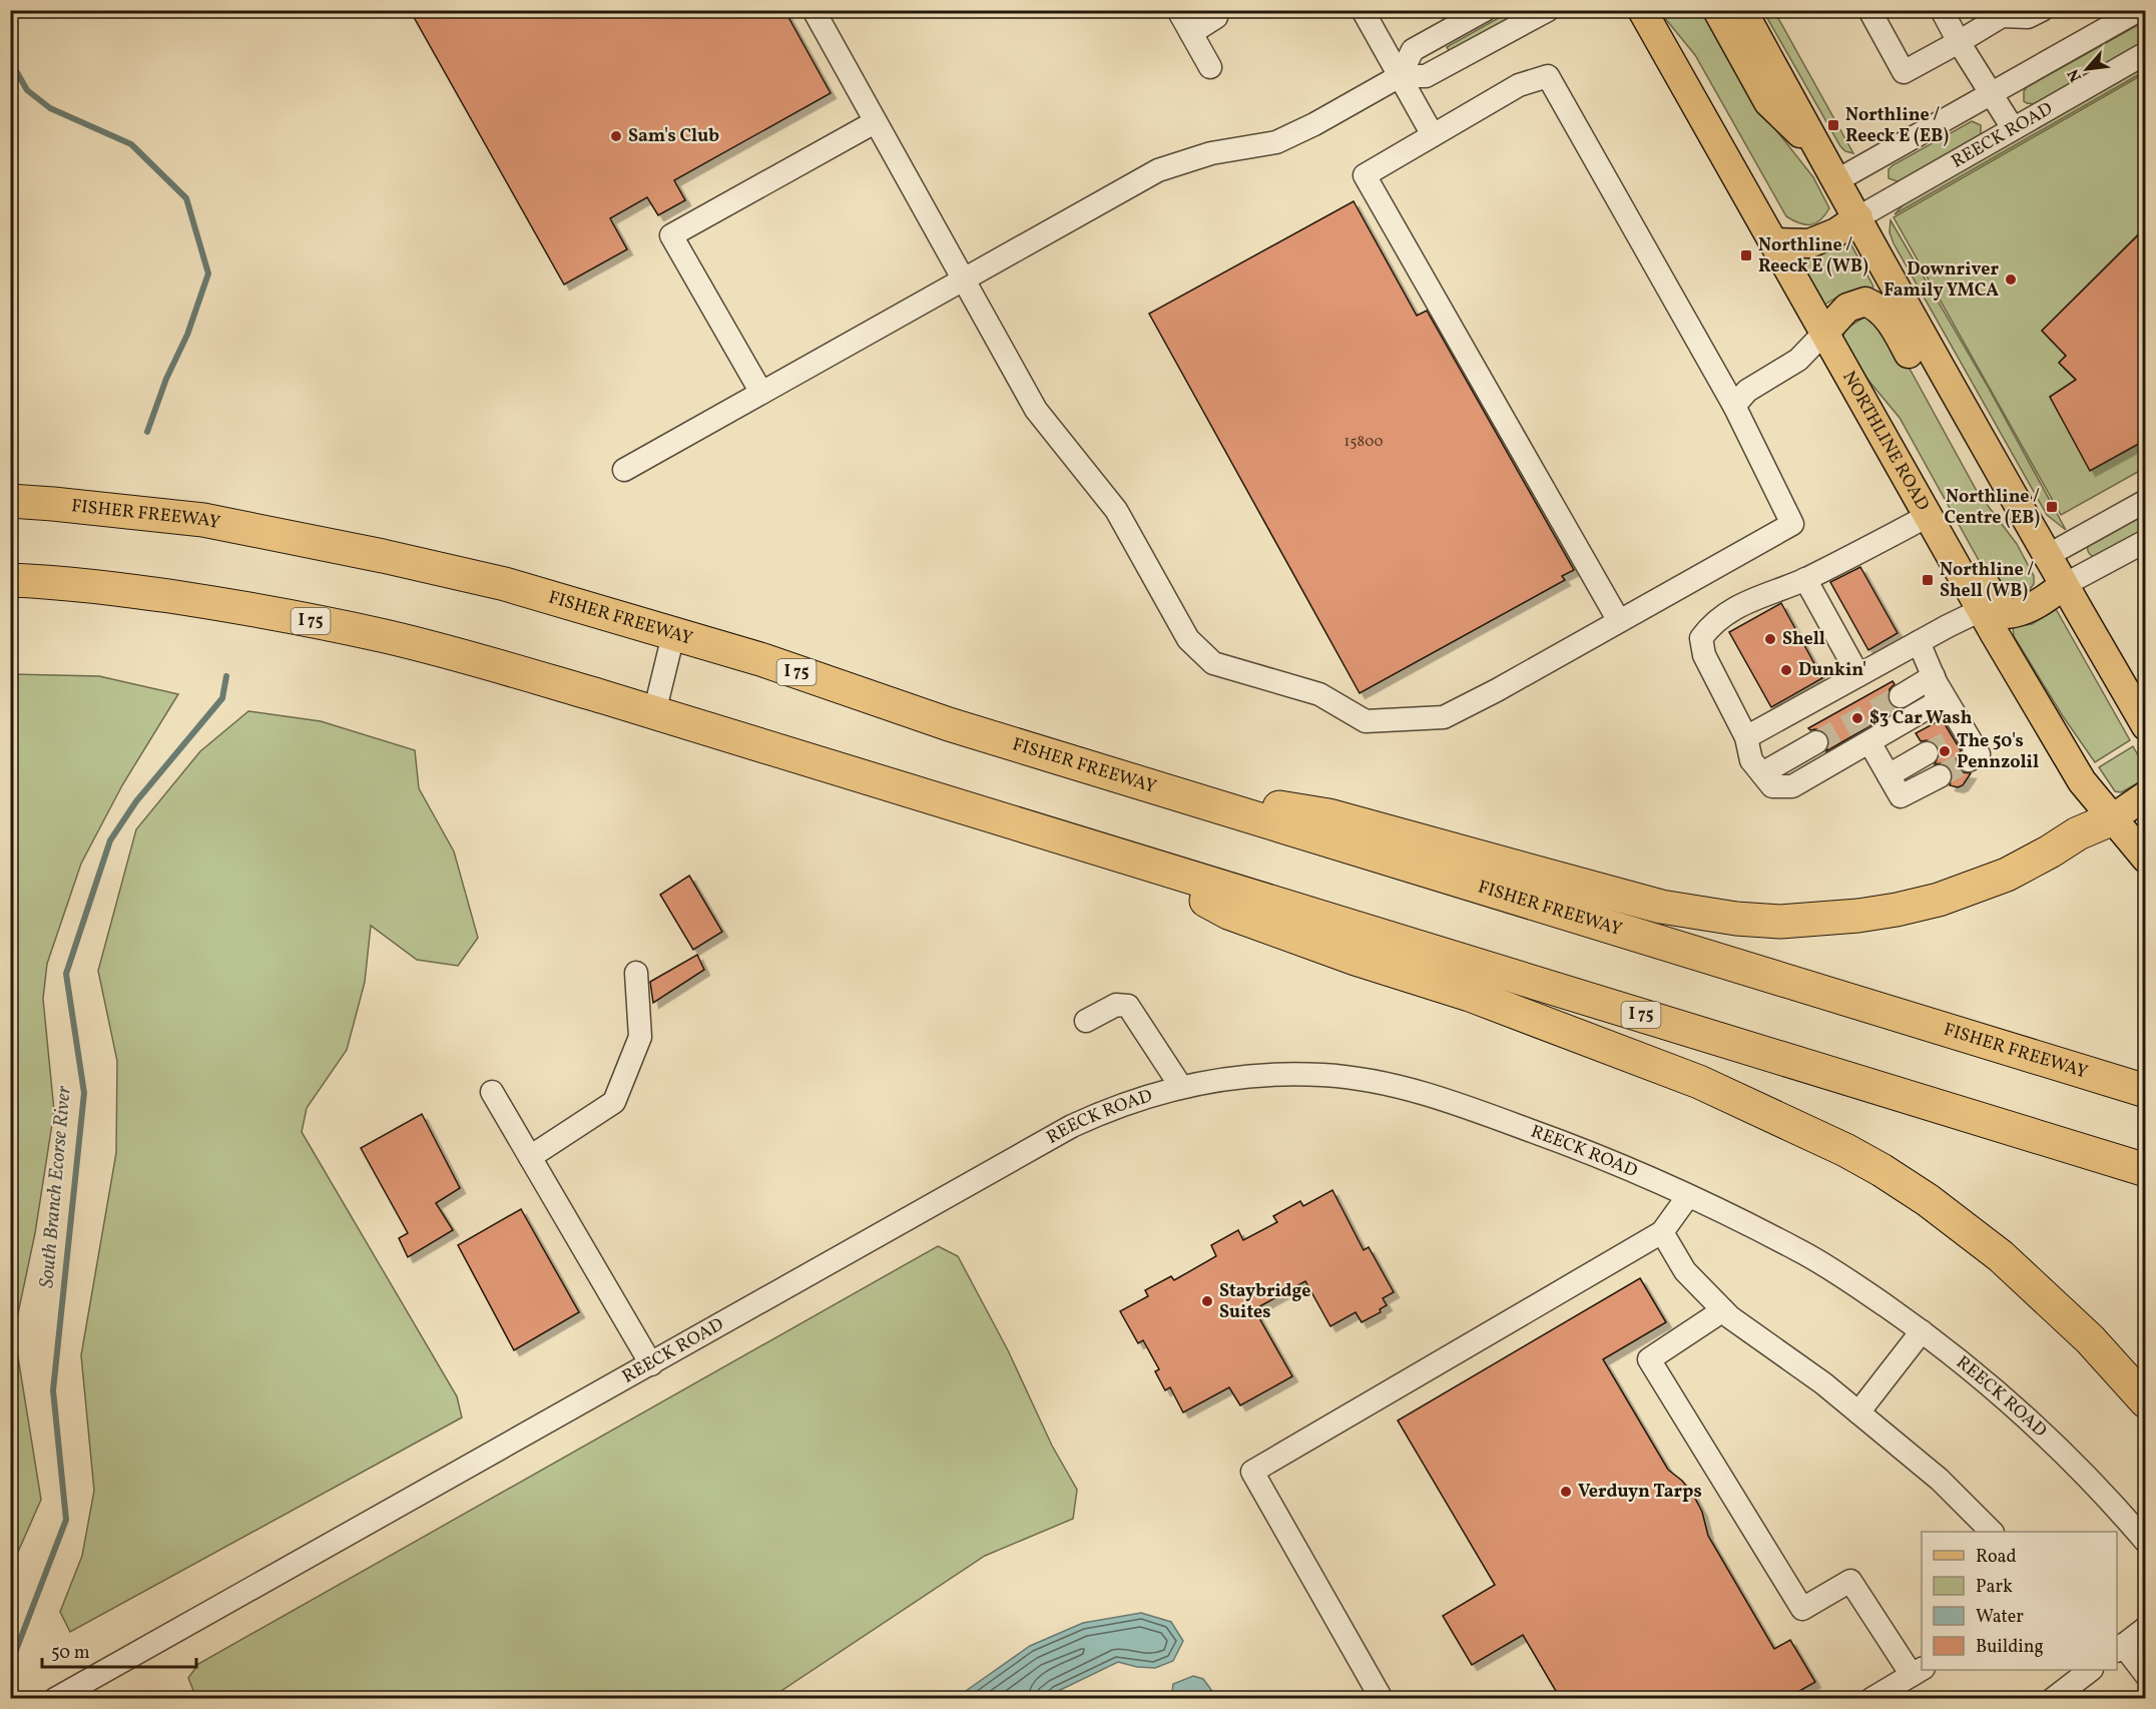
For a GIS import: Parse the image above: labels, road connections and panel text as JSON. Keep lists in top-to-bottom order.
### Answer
{
  "streets": {
    "highway": ["FISHER FREEWAY", "I 75"],
    "main road": ["NORTHLINE ROAD"],
    "street": ["REECK ROAD"]
  },
  "water": ["South Branch Ecorse River"],
  "places": {
    "transit": [
      "Northline / Reeck E (EB)",
      "Northline / Reeck E (WB)",
      "Northline / Centre (EB)",
      "Northline / Shell (WB)"
    ],
    "other": [
      "Sam's Club",
      "Downriver Family YMCA",
      "Shell",
      "Dunkin'",
      "$3 Car Wash",
      "The 50's Pennzolil",
      "Staybridge Suites",
      "Verduyn Tarps"
    ]
  },
  "house_numbers": ["15800"],
  "legend": [
    "Road",
    "Park",
    "Water",
    "Building"
  ],
  "scale_bar": "50 m",
  "north": "bottom left"
}
